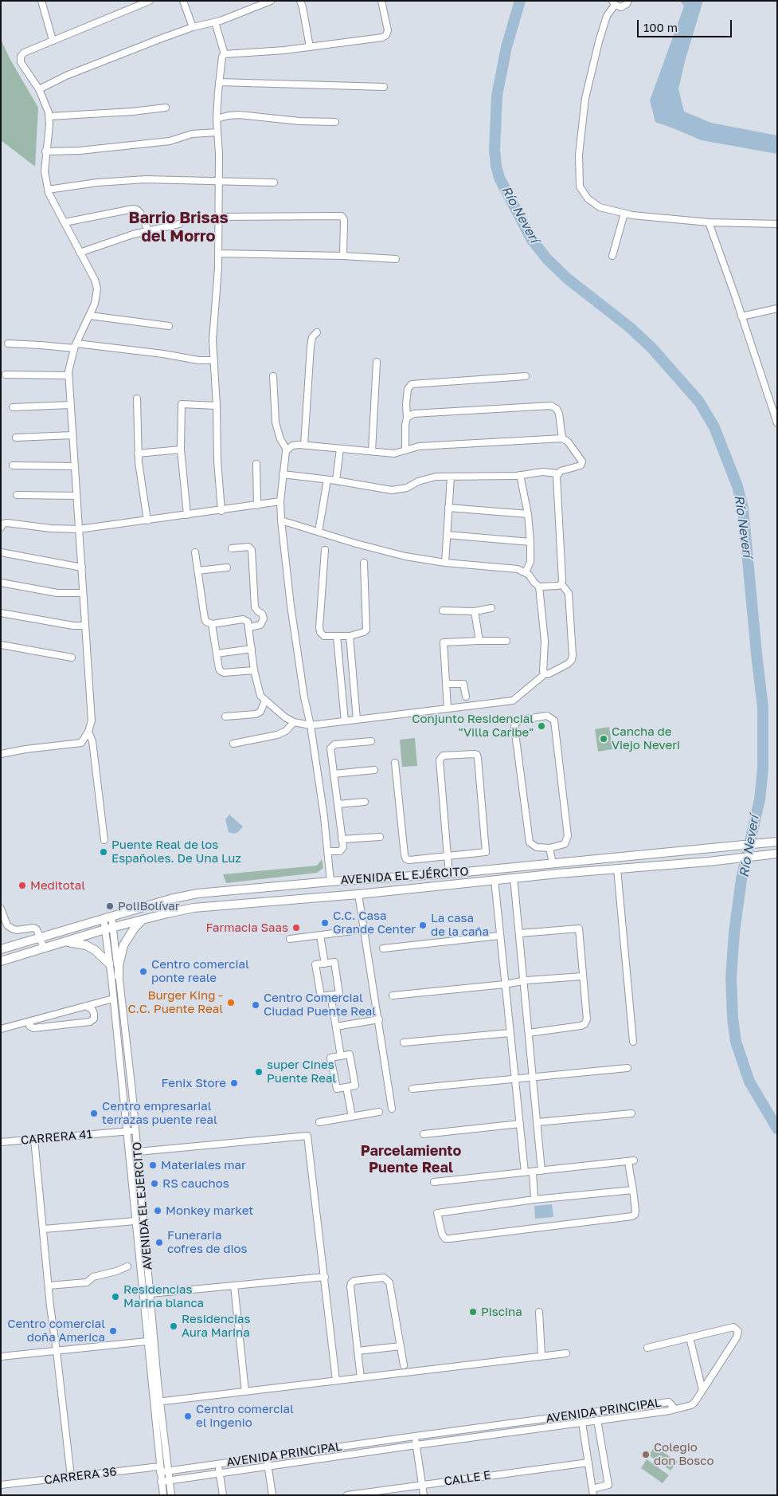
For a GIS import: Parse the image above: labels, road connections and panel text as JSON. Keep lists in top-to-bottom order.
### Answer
{
  "streets": {
    "street": [
      "AVENIDA EL EJÉRCITO",
      "CARRERA 41",
      "AVENIDA EL EJERCITO",
      "AVENIDA PRINCIPAL",
      "CARRERA 36",
      "CALLE E"
    ]
  },
  "crossings": [
    ["AVENIDA EL EJÉRCITO", "AVENIDA EL EJERCITO"],
    ["CARRERA 41", "AVENIDA EL EJERCITO"],
    ["AVENIDA EL EJERCITO", "AVENIDA PRINCIPAL"],
    ["AVENIDA EL EJERCITO", "CARRERA 36"],
    ["AVENIDA PRINCIPAL", "CARRERA 36"]
  ],
  "districts": ["Barrio Brisas del Morro", "Parcelamiento Puente Real"],
  "water": ["Río Neverí"],
  "places": [
    "Conjunto Residencial \"Villa Caribe\"",
    "Cancha de Viejo Neveri",
    "Puente Real de los Españoles. De Una Luz",
    "Meditotal",
    "PoliBolívar",
    "C.C. Casa Grande Center",
    "La casa de la caña",
    "Farmacia Saas",
    "Centro comercial ponte reale",
    "Burger King - C.C. Puente Real",
    "Centro Comercial Ciudad Puente Real",
    "super Cines Puente Real",
    "Fenix Store",
    "Centro empresarial terrazas puente real",
    "Materiales mar",
    "RS cauchos",
    "Monkey market",
    "Funeraria cofres de dios",
    "Residencias Marina blanca",
    "Piscina",
    "Residencias Aura Marina",
    "Centro comercial doña America",
    "Centro comercial el ingenio",
    "Colegio don Bosco"
  ],
  "scale_bar": "100 m"
}
